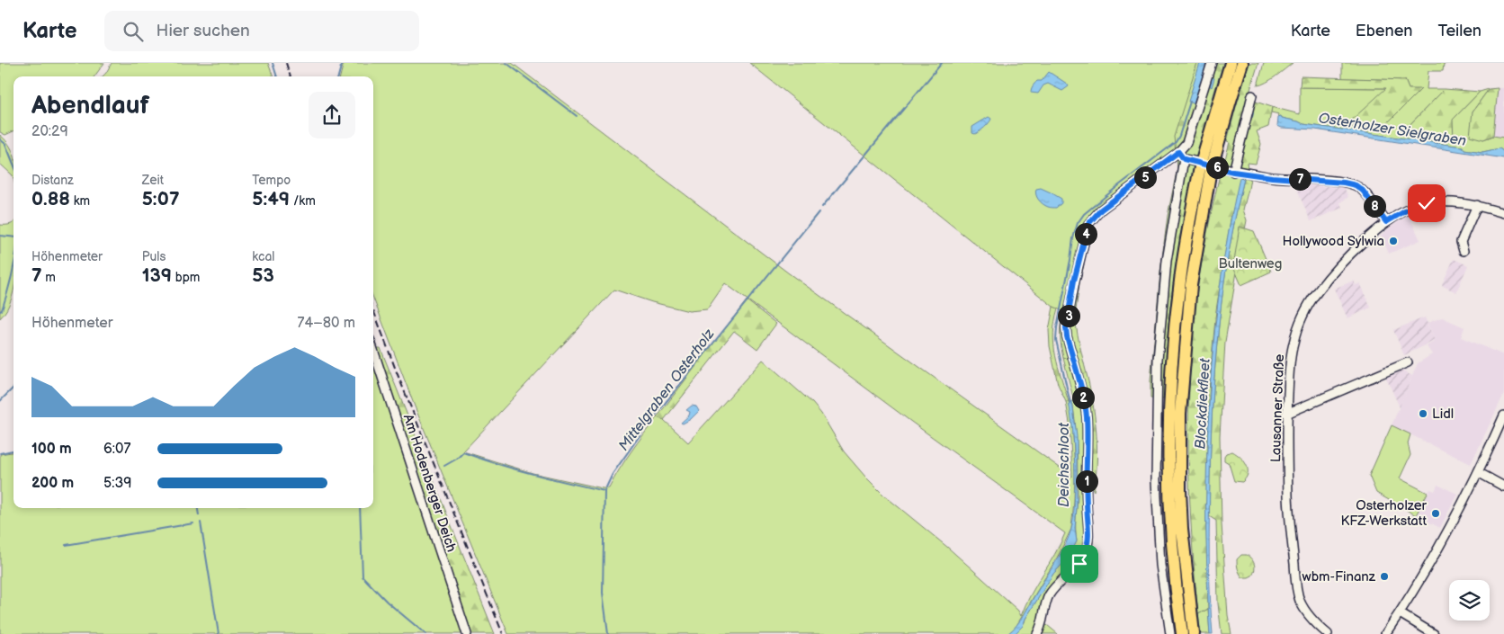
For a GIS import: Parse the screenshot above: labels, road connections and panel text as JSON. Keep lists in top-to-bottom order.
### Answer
{
  "streets": {
    "street": ["Lausanner Straße", "Am Hodenberger Deich"]
  },
  "water": [
    "Osterholzer Sielgraben",
    "Mittelgraben Osterholz",
    "Blockdiekfleet",
    "Deichschloot"
  ],
  "parks": ["Bultenweg"],
  "places": [
    "Hollywood Sylwia",
    "Lidl",
    "Osterholzer KFZ-Werkstatt",
    "wbm-Finanz"
  ],
  "page": {
    "header": "Karte",
    "search": "Hier suchen",
    "nav": ["Karte", "Ebenen", "Teilen"],
    "heading": ["Abendlauf", "20:29"],
    "stats": [
      ["Distanz", "0.88 km"],
      ["Zeit", "5:07"],
      ["Tempo", "5:49 /km"],
      ["Höhenmeter", "7 m"],
      ["Puls", "139 bpm"],
      ["kcal", "53"]
    ],
    "pins": [
      "6",
      "5",
      "7",
      "8",
      "4",
      "3",
      "2",
      "1"
    ],
    "chart": ["Höhenmeter", "74–80 m"],
    "list": [
      {
        "name": "100 m",
        "note": "6:07"
      },
      {
        "name": "200 m",
        "note": "5:39"
      }
    ]
  }
}
